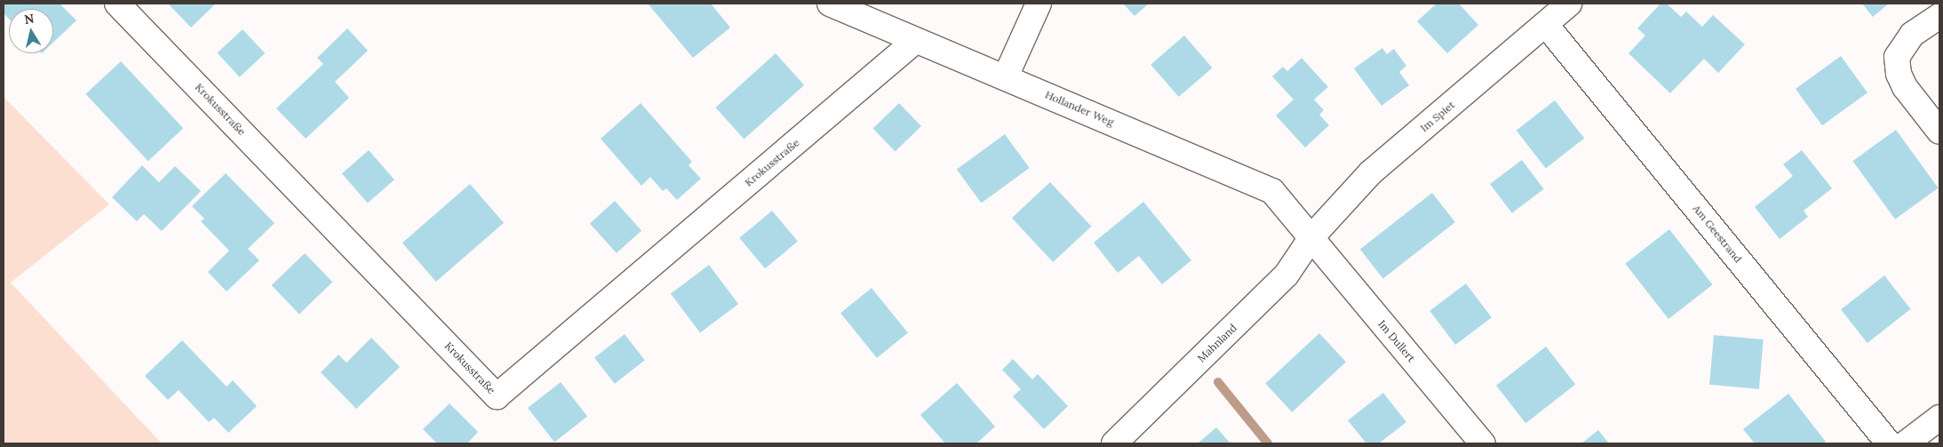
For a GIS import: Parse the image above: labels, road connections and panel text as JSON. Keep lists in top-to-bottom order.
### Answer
{
  "streets": {
    "street": [
      "Hollander Weg",
      "Krokusstraße",
      "Im Spiet",
      "Am Geestrand",
      "Im Dullert",
      "Mahnland"
    ]
  },
  "crossings": [
    ["Hollander Weg", "Krokusstraße"],
    ["Hollander Weg", "Im Spiet"],
    ["Hollander Weg", "Im Dullert"],
    ["Hollander Weg", "Mahnland"],
    ["Im Spiet", "Am Geestrand"],
    ["Im Spiet", "Im Dullert"],
    ["Im Spiet", "Mahnland"],
    ["Im Dullert", "Mahnland"]
  ],
  "north": "top"
}
